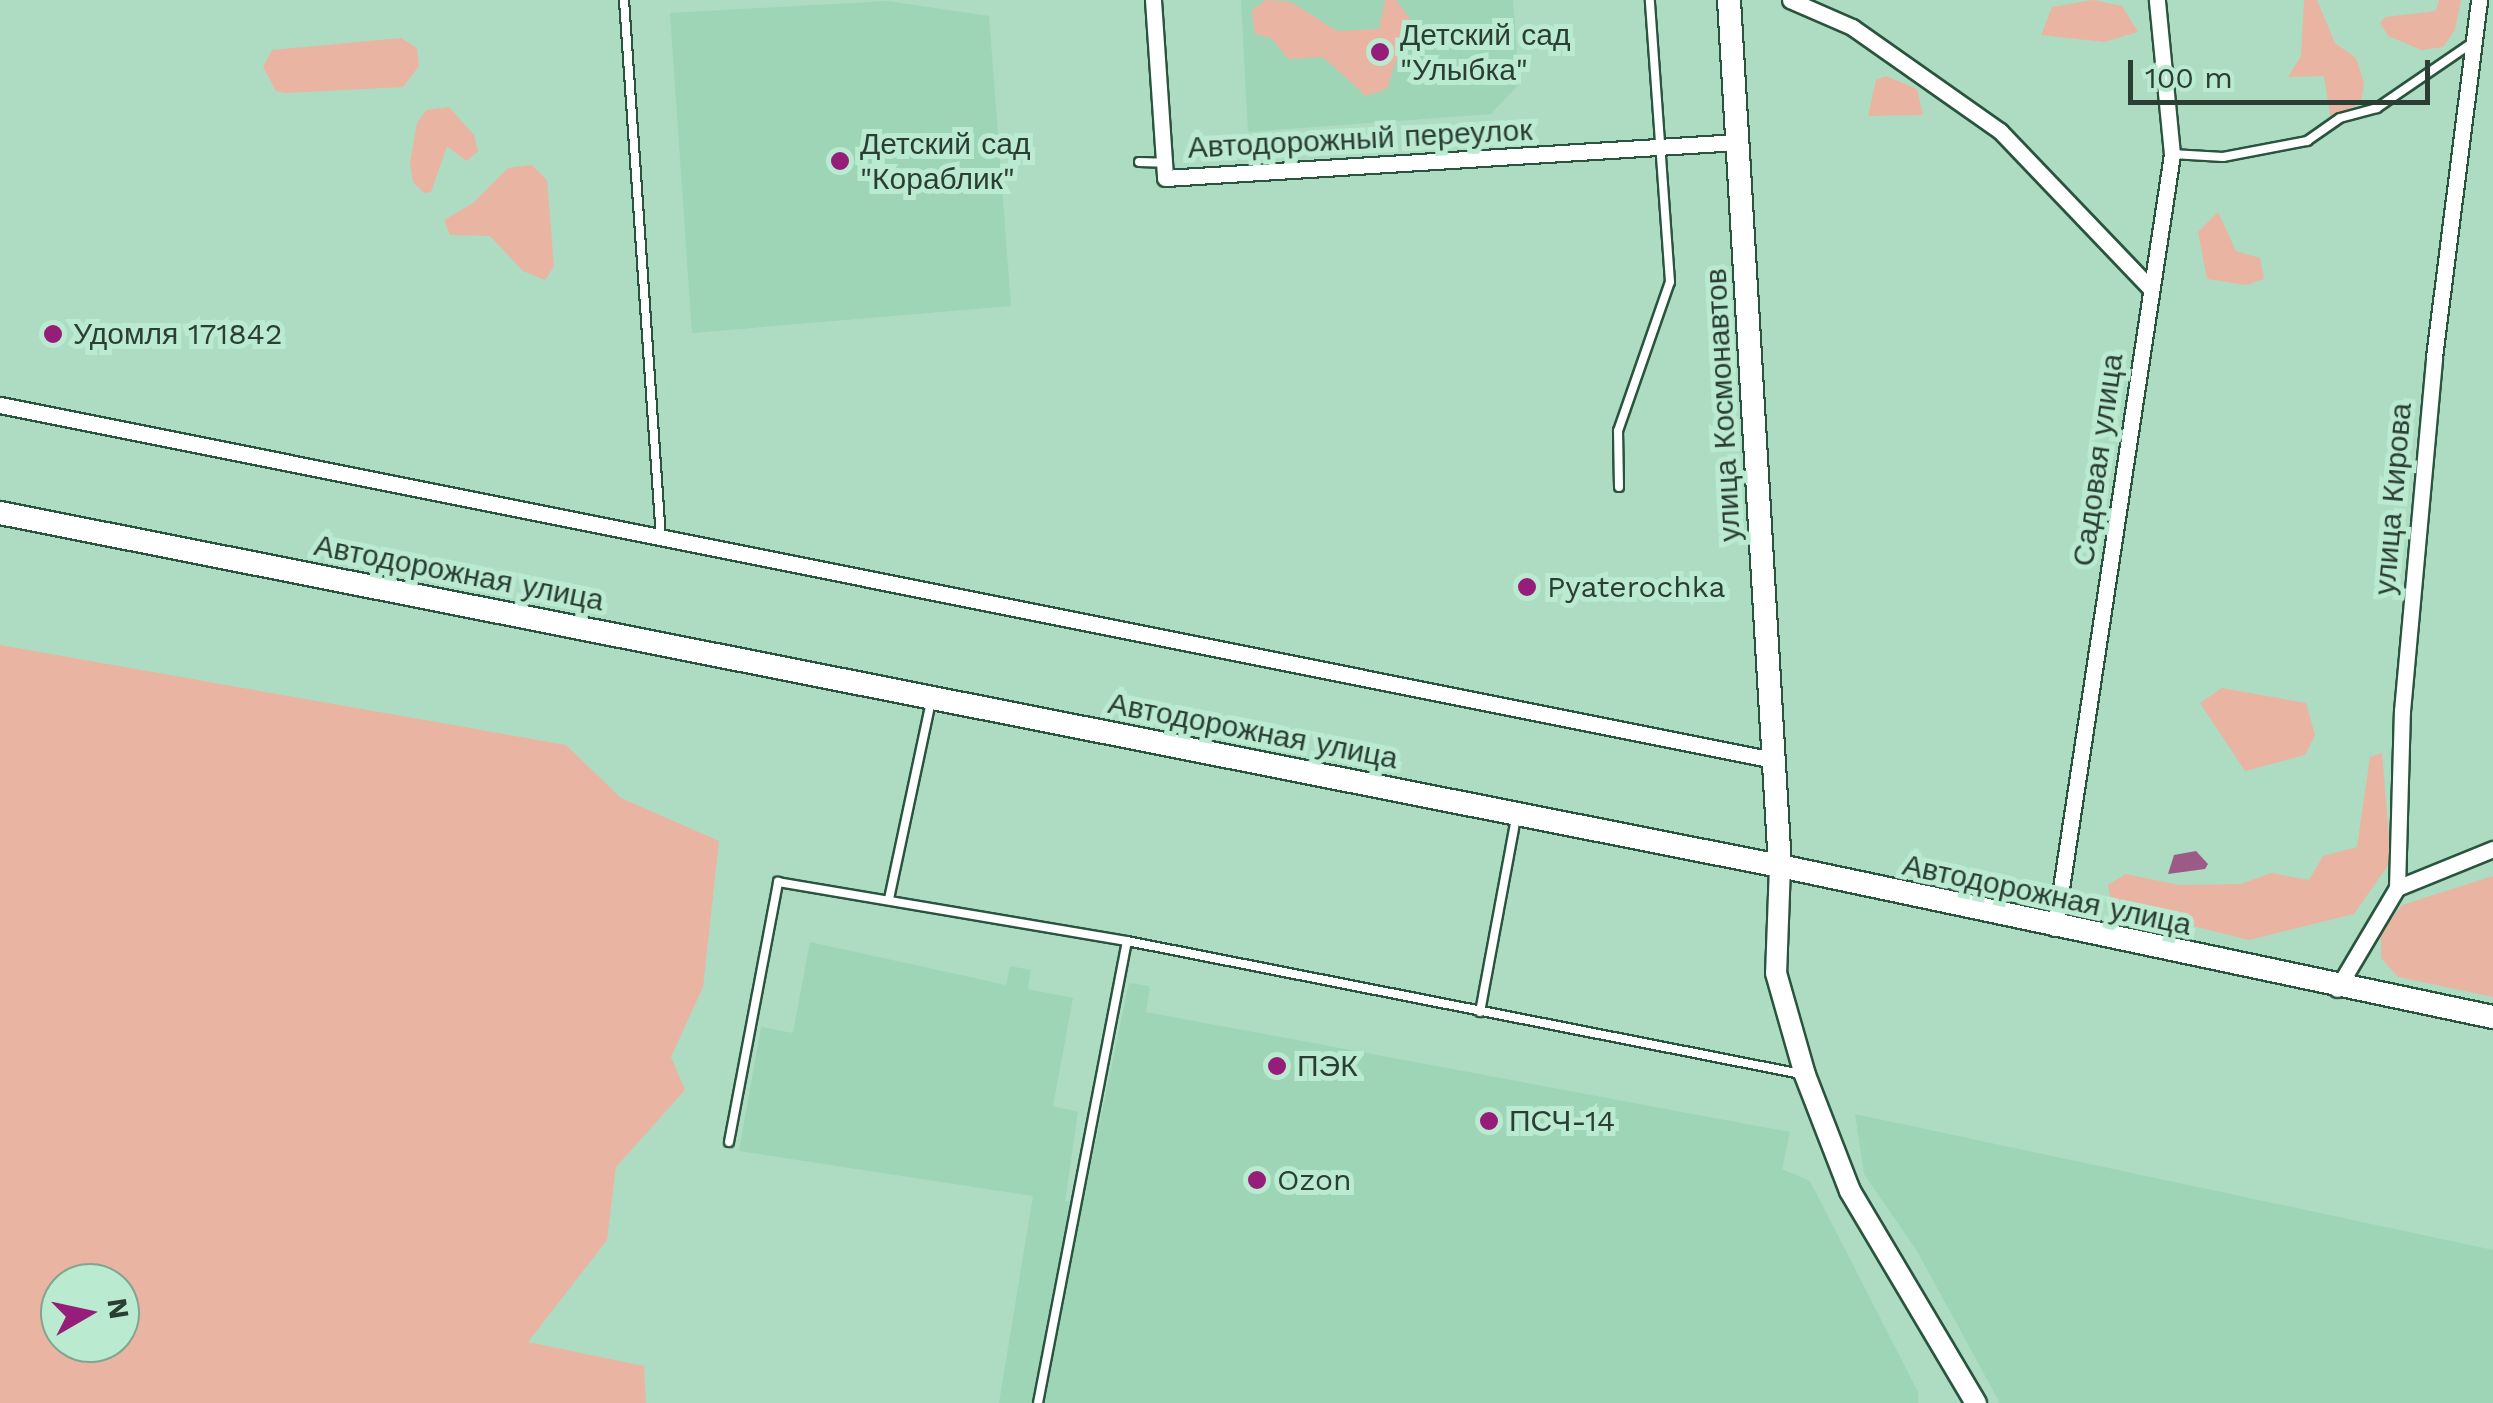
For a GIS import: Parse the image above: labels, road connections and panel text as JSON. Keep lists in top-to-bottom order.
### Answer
{
  "streets": {
    "main road": ["улица Космонавтов", "Автодорожная улица"],
    "street": ["Автодорожный переулок", "Садовая улица", "улица Кирова"]
  },
  "crossings": [
    ["Автодорожный переулок", "улица Космонавтов"],
    ["улица Космонавтов", "Автодорожная улица"],
    ["Садовая улица", "Автодорожная улица"],
    ["улица Кирова", "Автодорожная улица"]
  ],
  "places": [
    "Детский сад \"Улыбка\"",
    "Детский сад \"Кораблик\"",
    "Удомля 171842",
    "Pyaterochka",
    "ПЭК",
    "ПСЧ-14",
    "Ozon"
  ],
  "scale_bar": "100 m",
  "north": "right"
}
